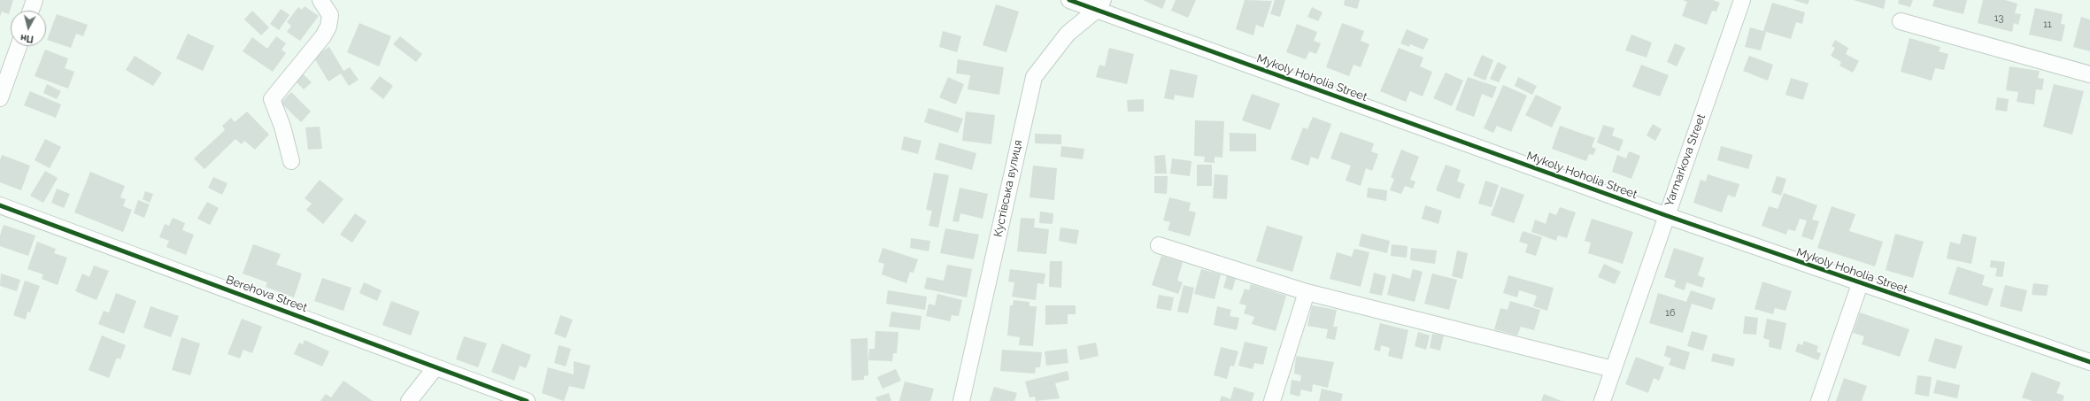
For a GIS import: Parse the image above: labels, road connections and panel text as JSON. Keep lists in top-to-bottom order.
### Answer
{
  "streets": {
    "street": [
      "Mykoly Hoholia Street",
      "Yarmarkova Street",
      "Кустівська вулиця",
      "Berehova Street"
    ]
  },
  "crossings": [
    ["Mykoly Hoholia Street", "Yarmarkova Street"],
    ["Mykoly Hoholia Street", "Кустівська вулиця"]
  ],
  "house_numbers": ["13", "11", "16"],
  "north": "bottom"
}
